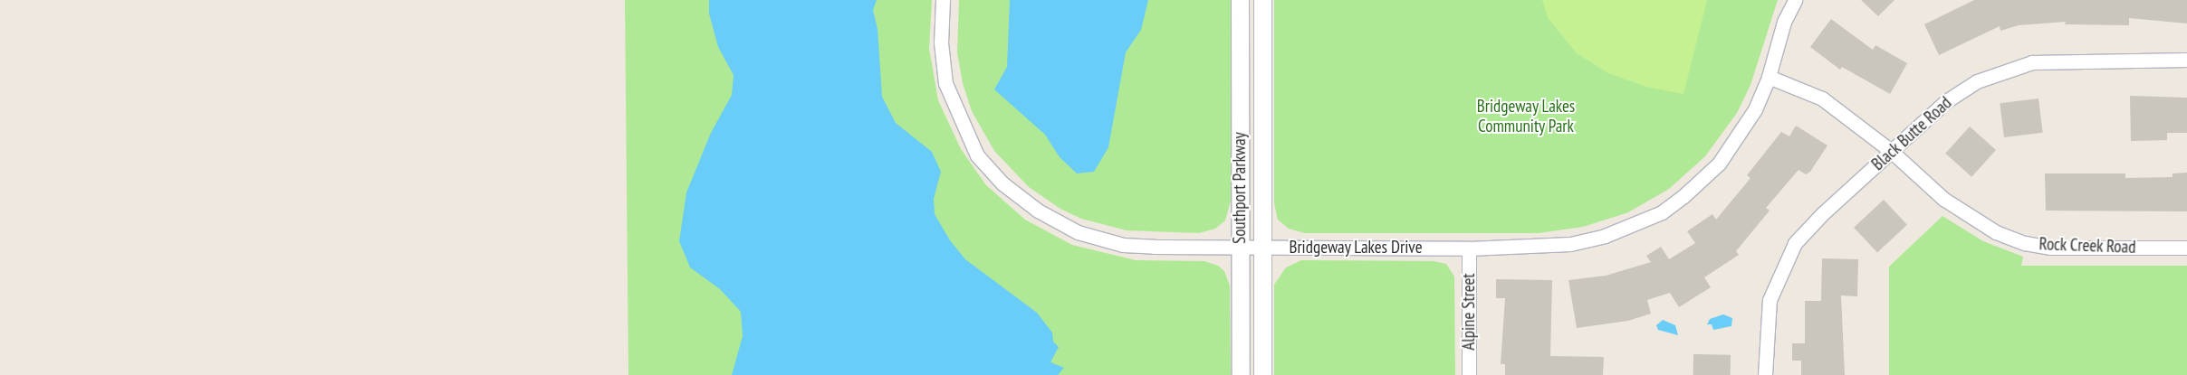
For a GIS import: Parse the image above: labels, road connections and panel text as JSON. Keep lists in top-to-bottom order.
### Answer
{
  "streets": {
    "street": [
      "Black Butte Road",
      "Southport Parkway",
      "Rock Creek Road",
      "Bridgeway Lakes Drive",
      "Alpine Street"
    ]
  },
  "crossings": [
    ["Black Butte Road", "Rock Creek Road"],
    ["Southport Parkway", "Bridgeway Lakes Drive"],
    ["Rock Creek Road", "Bridgeway Lakes Drive"],
    ["Bridgeway Lakes Drive", "Alpine Street"]
  ],
  "parks": ["Bridgeway Lakes Community Park"]
}
